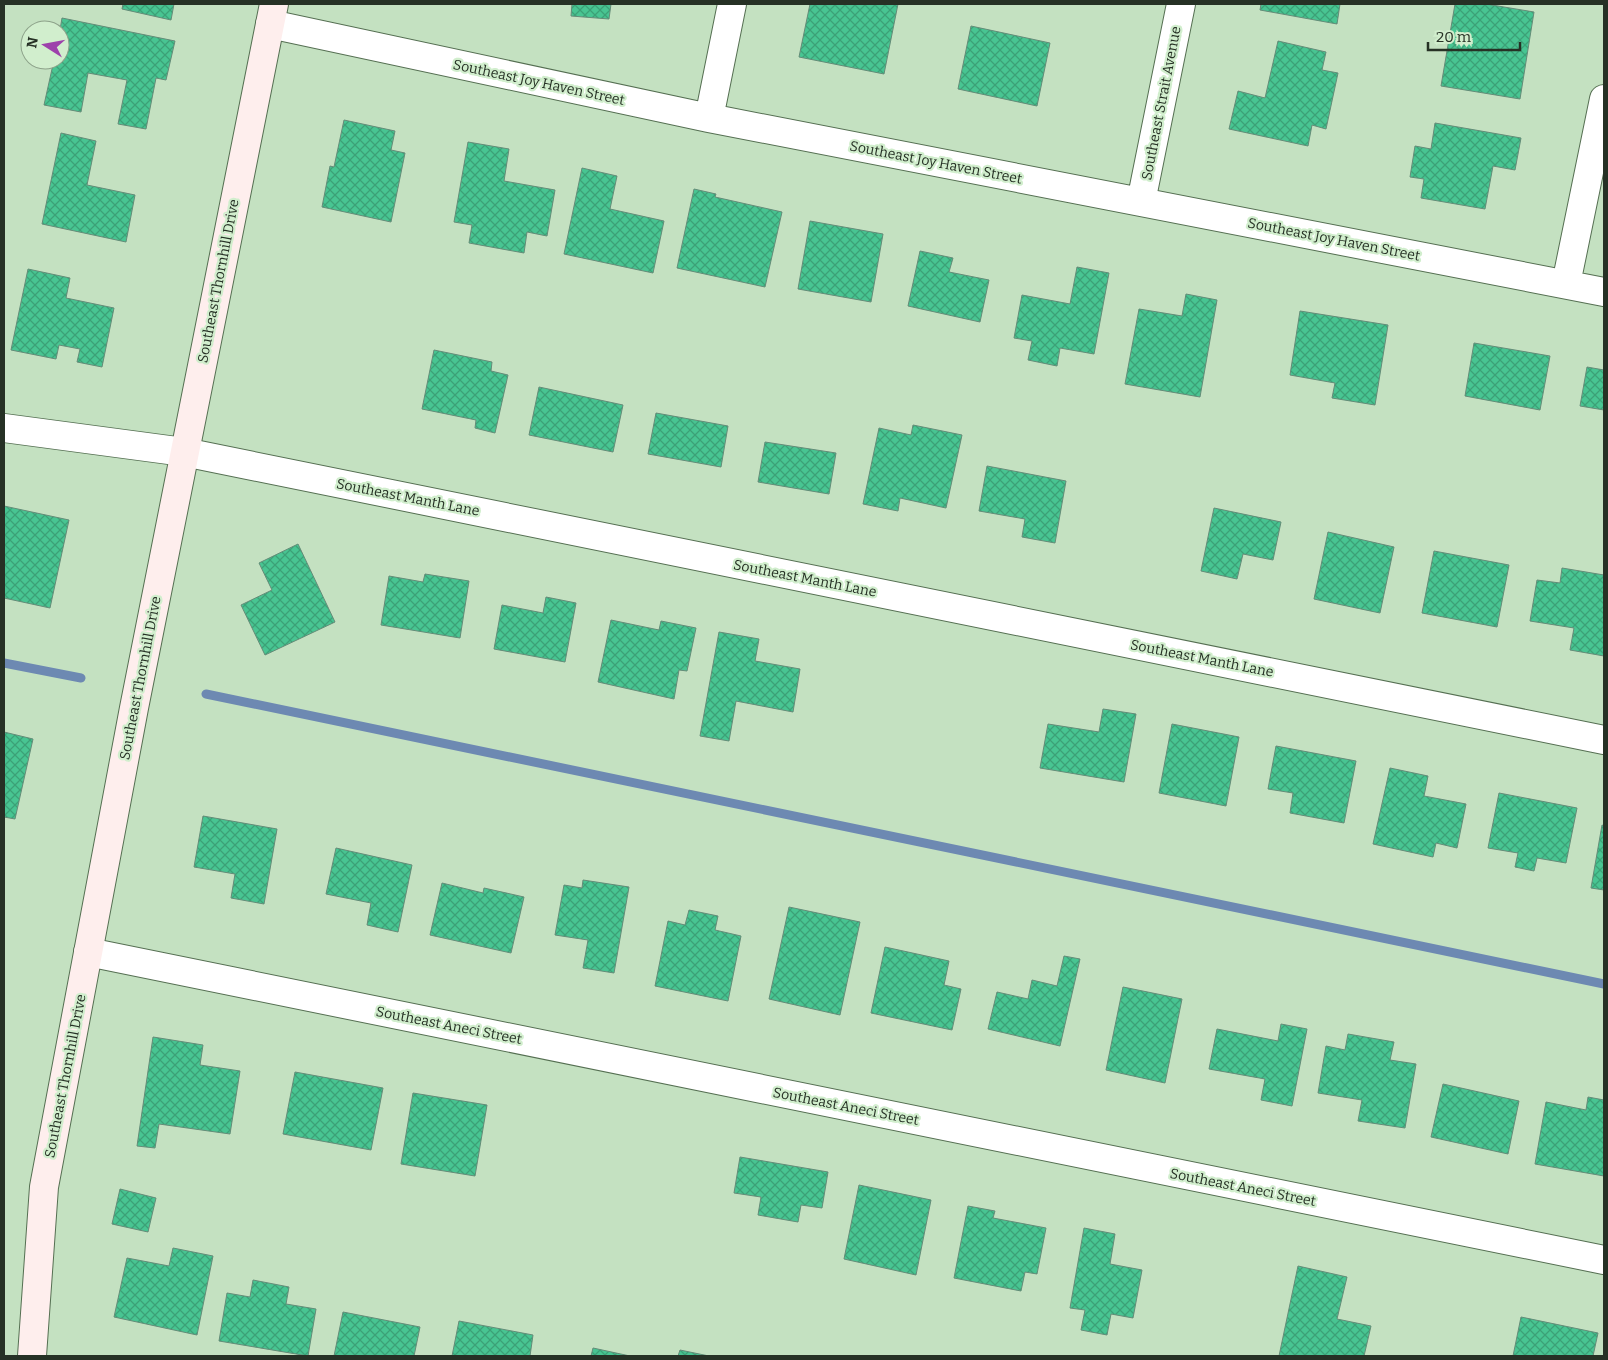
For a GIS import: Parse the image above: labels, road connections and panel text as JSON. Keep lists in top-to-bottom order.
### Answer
{
  "streets": {
    "street": [
      "Southeast Joy Haven Street",
      "Southeast Strait Avenue",
      "Southeast Thornhill Drive",
      "Southeast Manth Lane",
      "Southeast Aneci Street"
    ]
  },
  "crossings": [
    ["Southeast Joy Haven Street", "Southeast Strait Avenue"],
    ["Southeast Joy Haven Street", "Southeast Thornhill Drive"],
    ["Southeast Thornhill Drive", "Southeast Manth Lane"],
    ["Southeast Thornhill Drive", "Southeast Aneci Street"]
  ],
  "scale_bar": "20 m",
  "north": "left"
}
